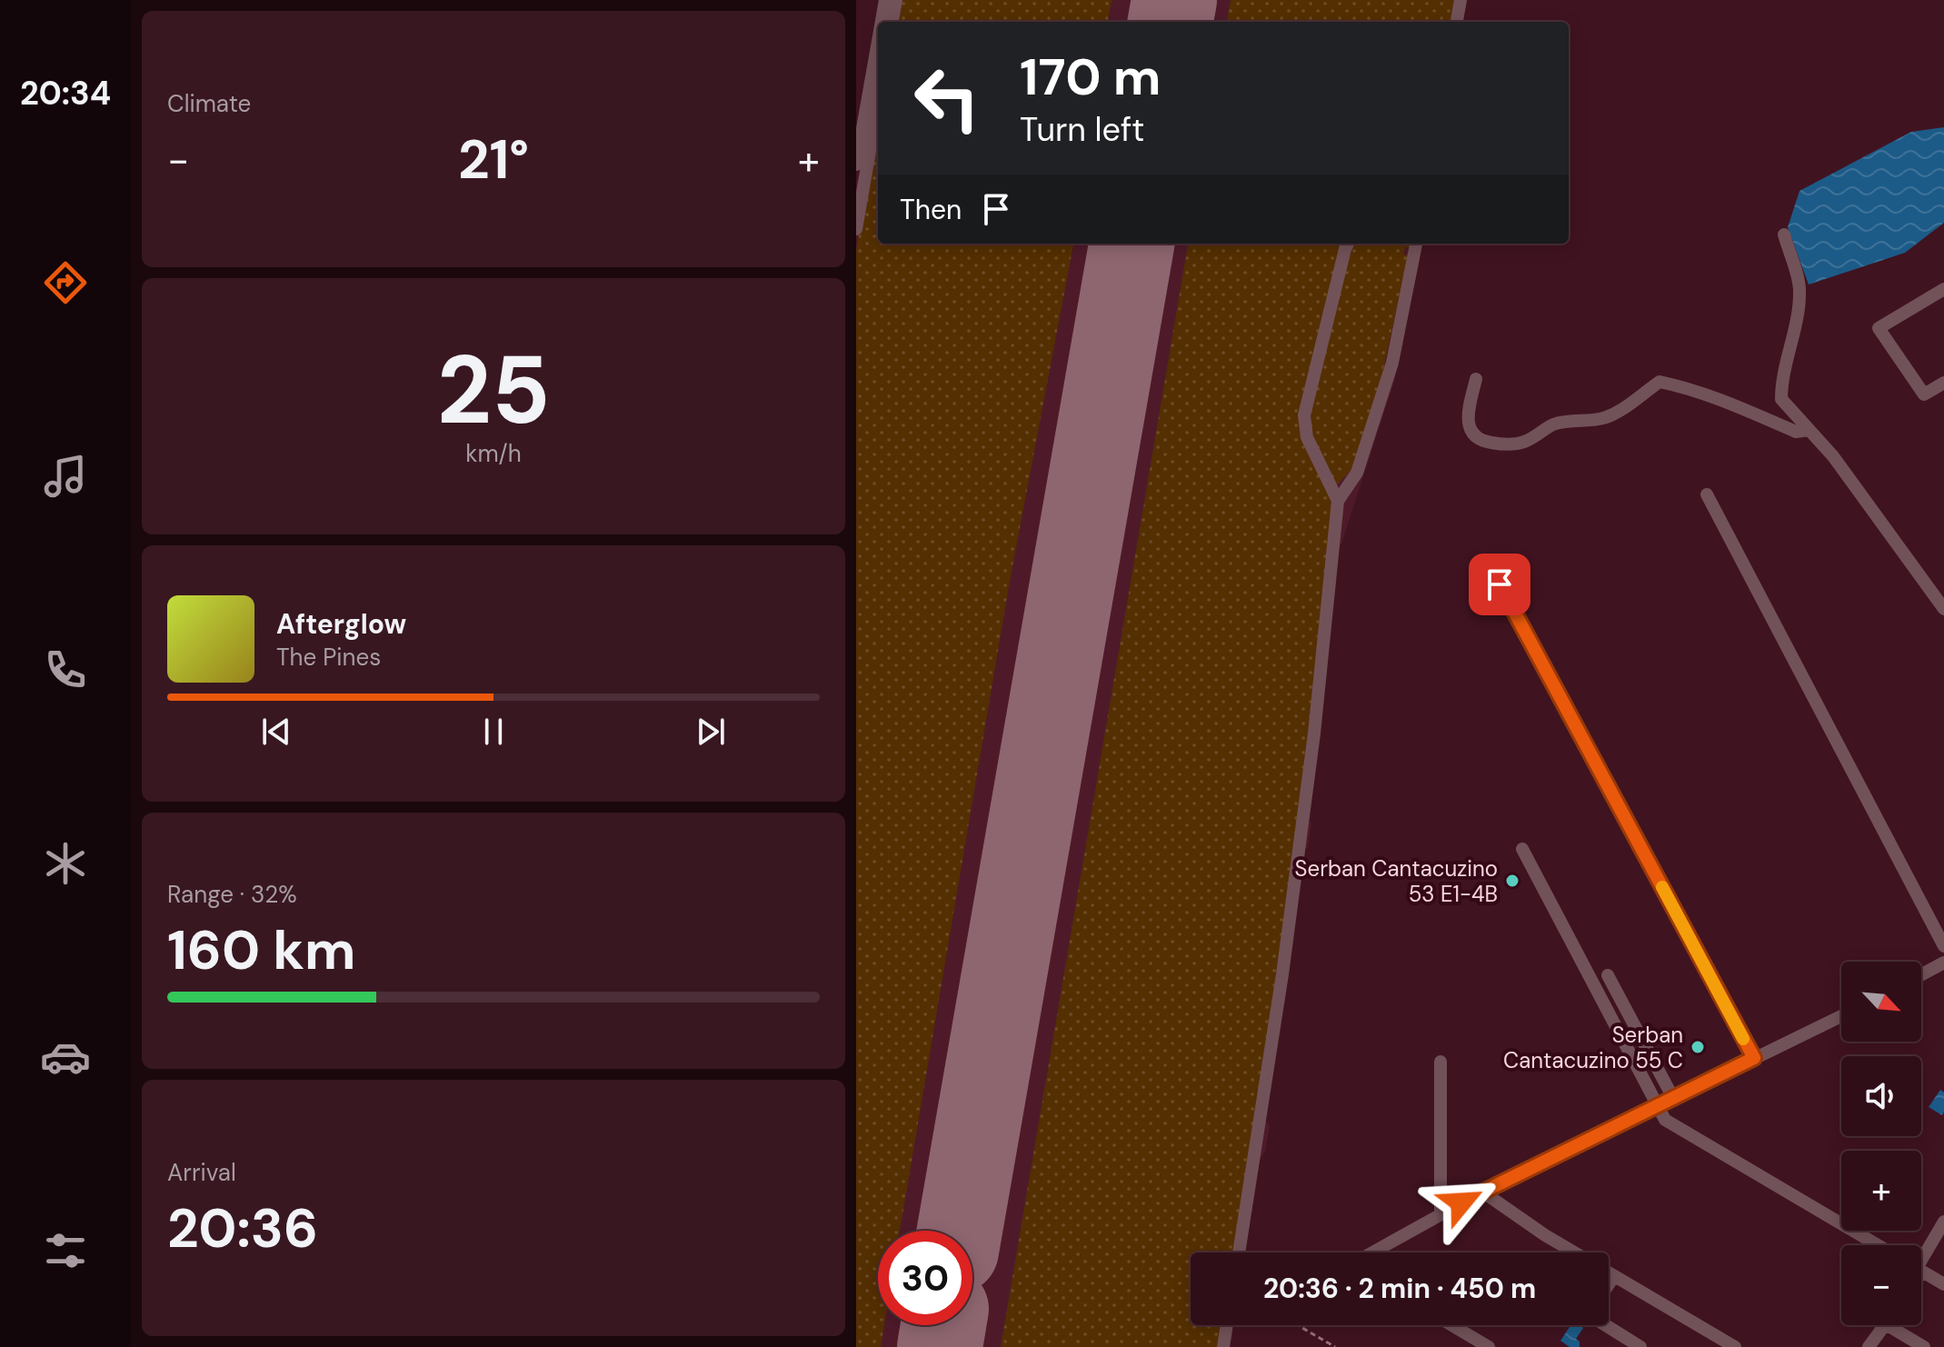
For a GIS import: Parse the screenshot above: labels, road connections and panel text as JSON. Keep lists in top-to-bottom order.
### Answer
{
  "places": ["Serban Cantacuzino 53 E1-4B", "Serban Cantacuzino 55 C"],
  "north": "bottom right",
  "page": {
    "tabs": "20:34",
    "tile": [
      "Climate",
      ["25", "km/h"],
      ["Range · 32%", "160 km"],
      ["Arrival", "20:36"]
    ],
    "turn": ["170 m", "Turn left"],
    "heat": ["−", "21°", "+"],
    "then": "Then",
    "song": ["Afterglow", "The Pines"],
    "map_buttons": ["+", "−"],
    "limit": "30",
    "trip": "20:36 · 2 min · 450 m"
  }
}
